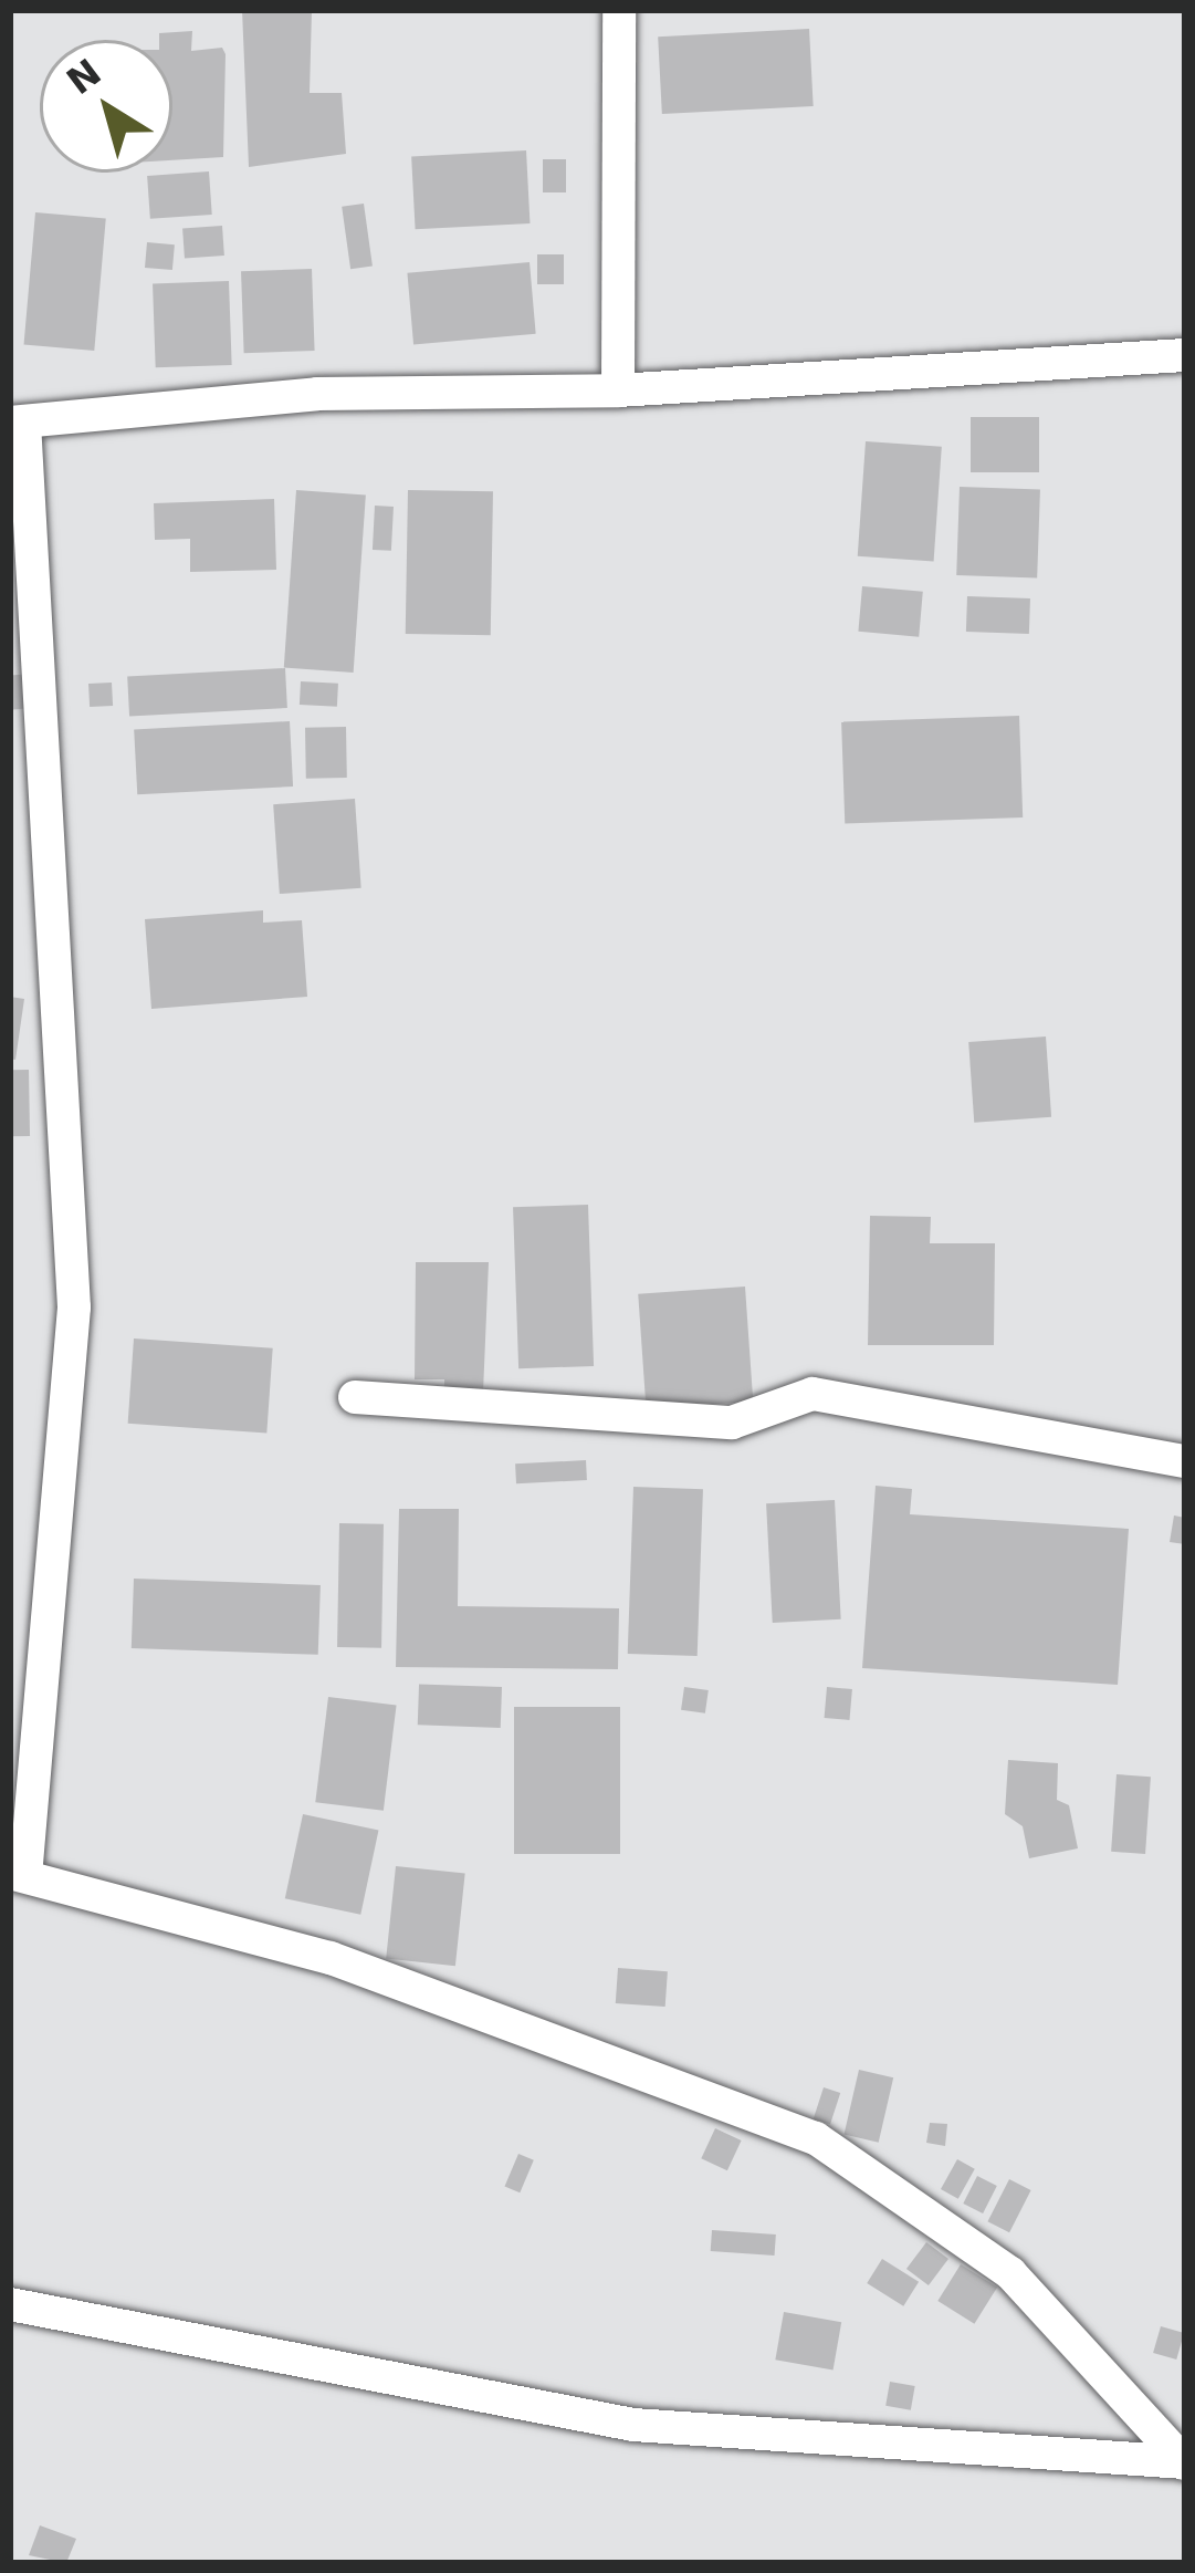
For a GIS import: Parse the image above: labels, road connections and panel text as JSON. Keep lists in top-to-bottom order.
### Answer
{
  "north": "top left"
}
